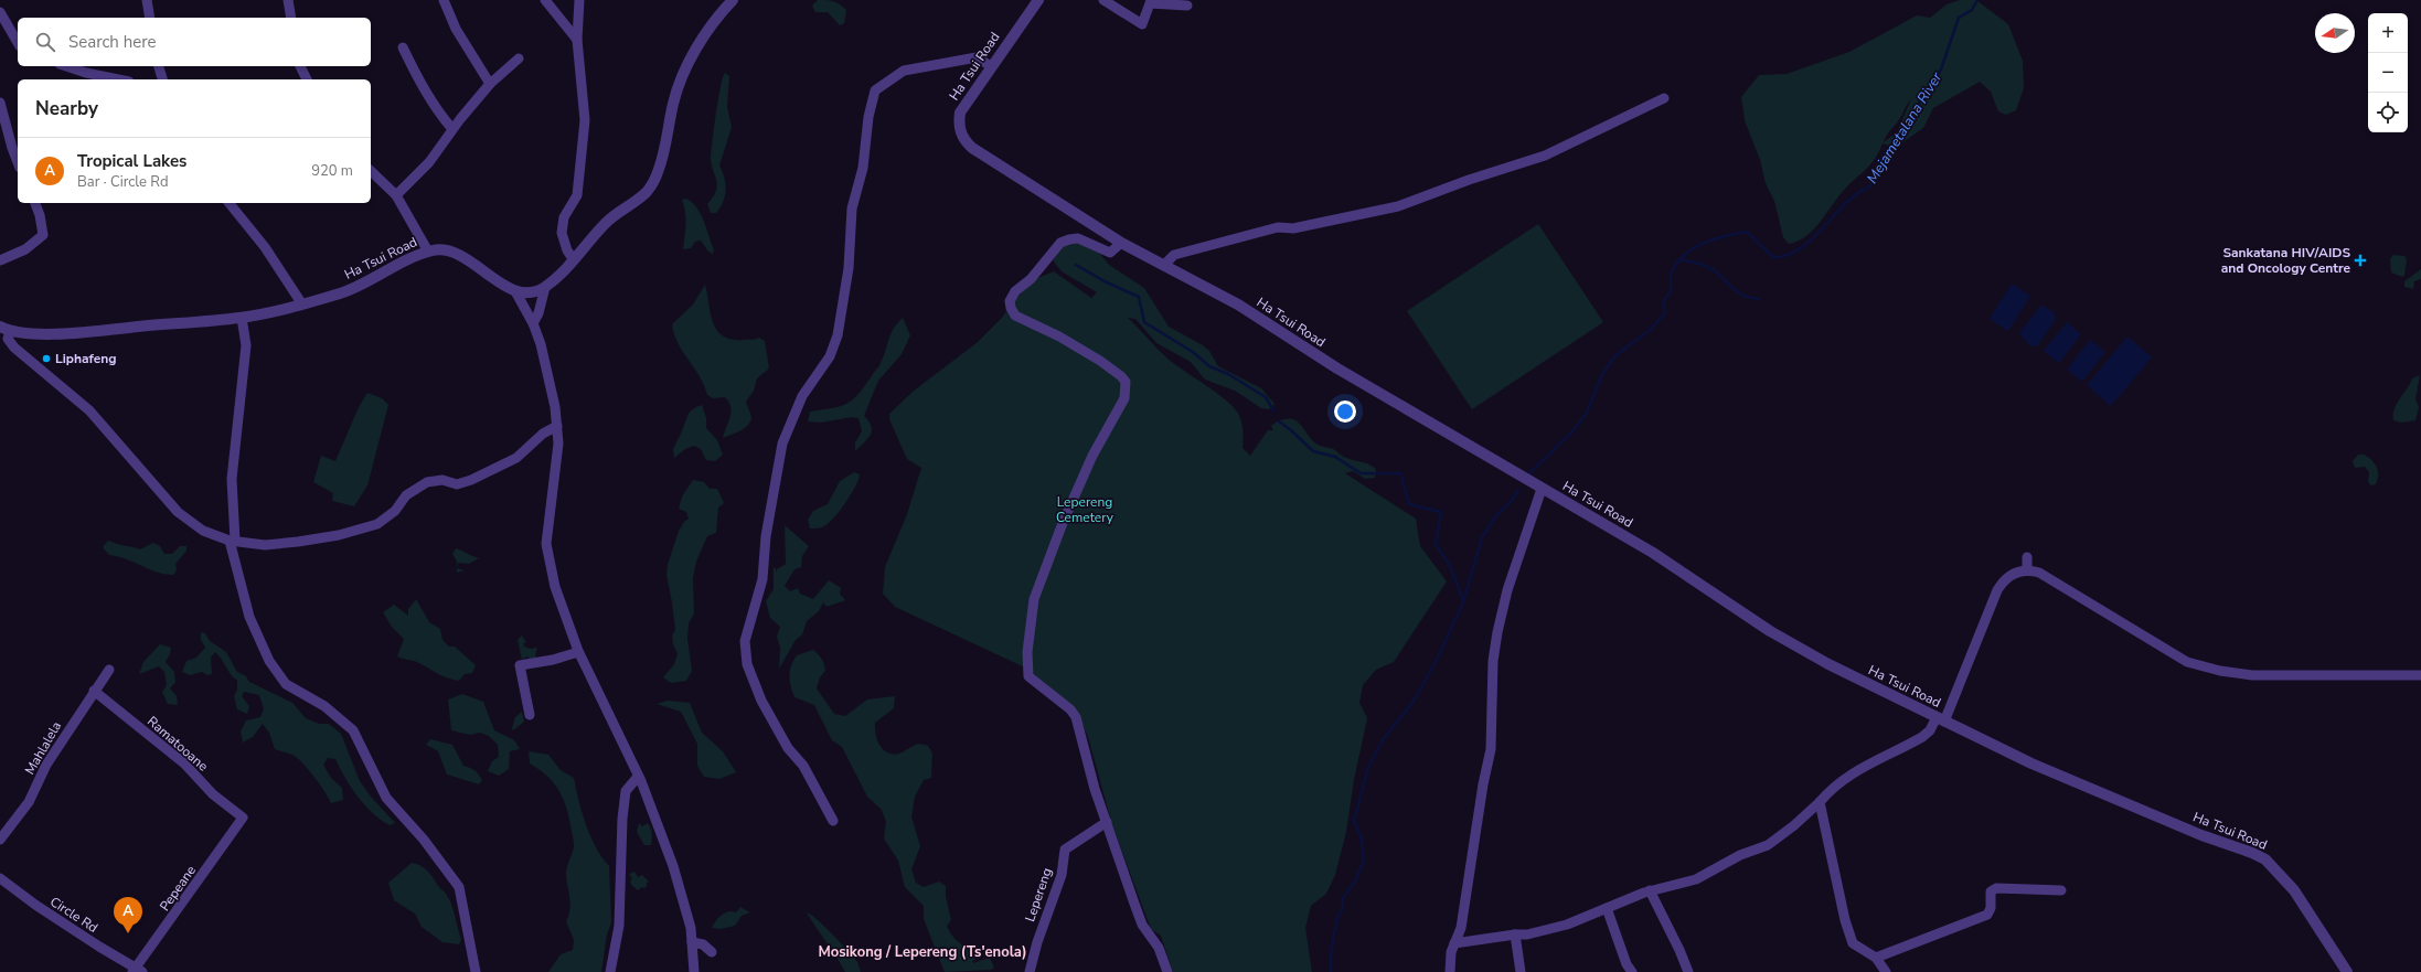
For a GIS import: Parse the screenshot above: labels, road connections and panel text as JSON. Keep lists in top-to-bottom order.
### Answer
{
  "streets": {
    "street": [
      "Ha Tsui Road",
      "Ramatooane",
      "Mahlalela",
      "Pepeane",
      "Lepereng",
      "Circle Rd"
    ]
  },
  "crossings": [
    ["Ramatooane", "Mahlalela"],
    ["Ramatooane", "Pepeane"],
    ["Pepeane", "Circle Rd"]
  ],
  "districts": ["Mosikong / Lepereng (Ts'enola)"],
  "water": ["Mejametalana River"],
  "parks": ["Lepereng Cemetery"],
  "places": {
    "health": ["Sankatana HIV/AIDS and Oncology Centre"],
    "other": ["Liphafeng"]
  },
  "north": "left",
  "page": {
    "map_buttons": ["+", "−"],
    "search": "Search here",
    "heading": "Nearby",
    "list": [
      {
        "mark": "A",
        "name": "Tropical Lakes",
        "note": "Bar · Circle Rd",
        "value": "920 m"
      }
    ],
    "pins": "A"
  }
}
